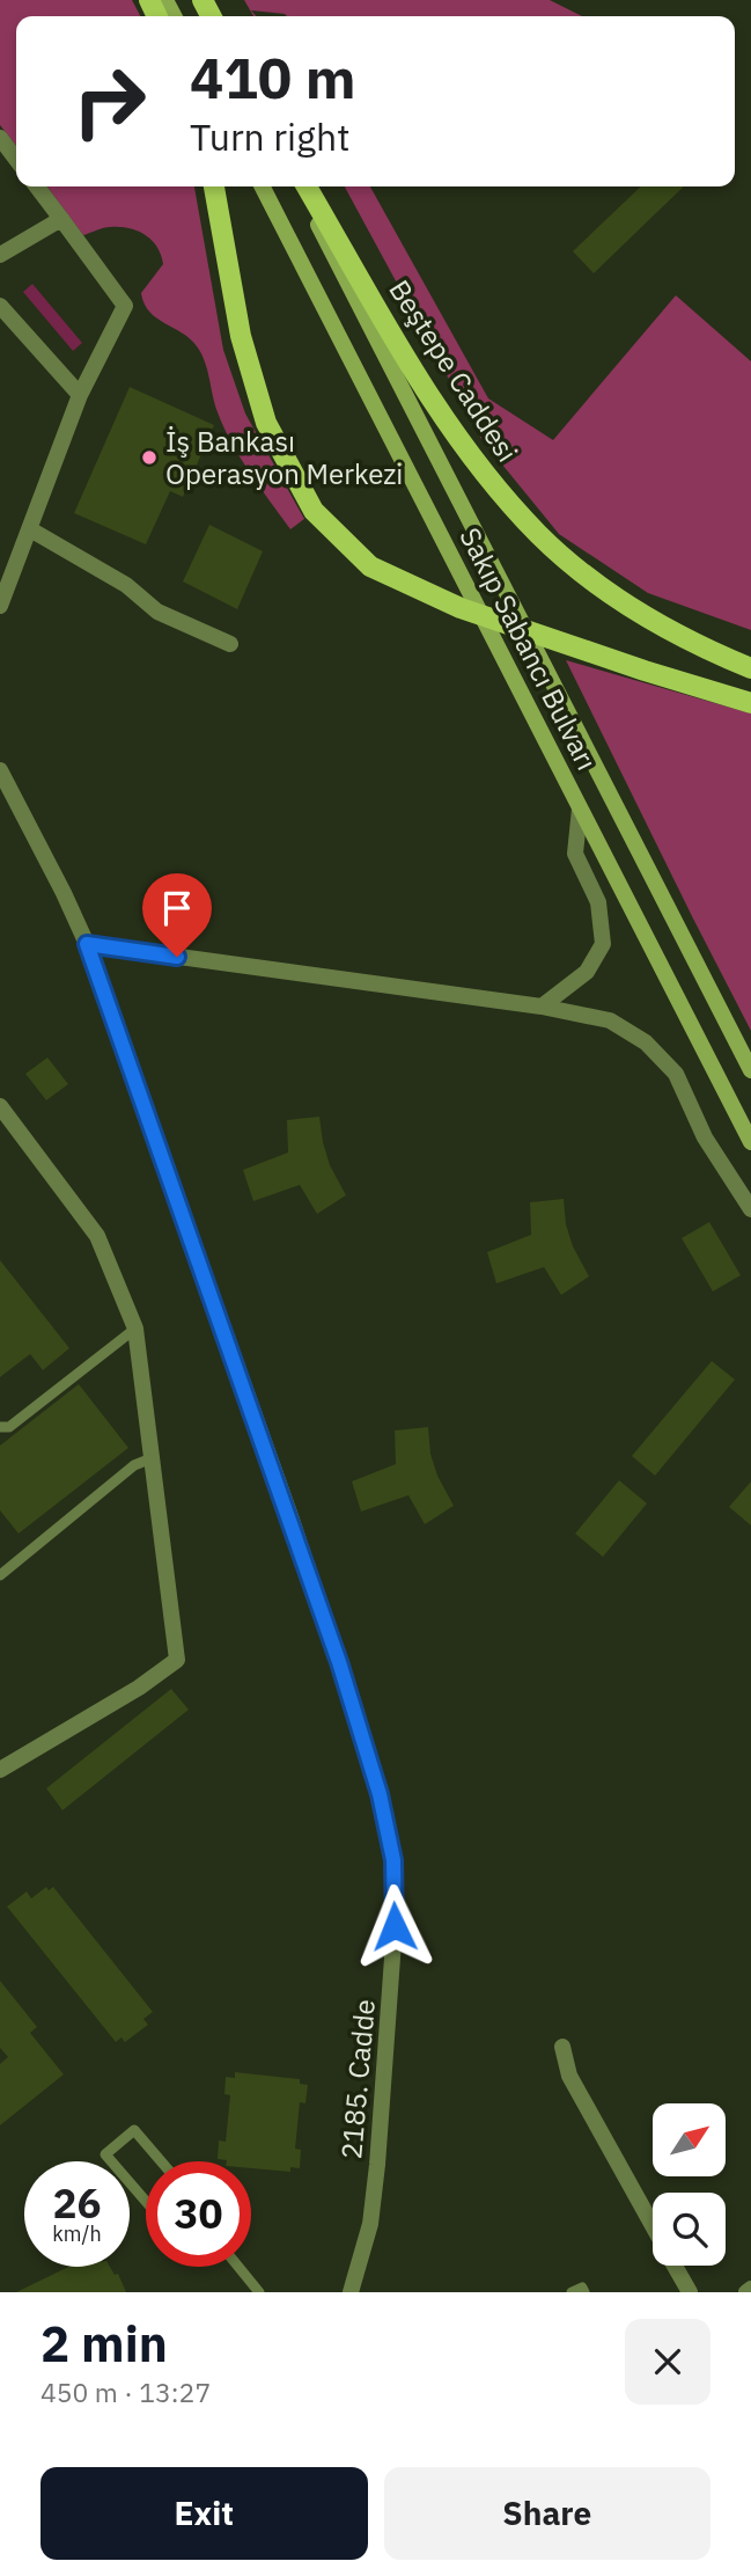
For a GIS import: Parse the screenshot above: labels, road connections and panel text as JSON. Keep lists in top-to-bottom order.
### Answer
{
  "streets": {
    "main road": ["Beştepe Caddesi", "Sakıp Sabancı Bulvarı"],
    "street": ["2185. Cadde"]
  },
  "places": ["İş Bankası Operasyon Merkezi"],
  "north": "top right",
  "page": {
    "turn": ["410 m", "Turn right"],
    "speed": "26 km/h",
    "limit": "30",
    "heading": ["2 min", "450 m · 13:27"],
    "buttons": ["Exit", "Share"]
  }
}
